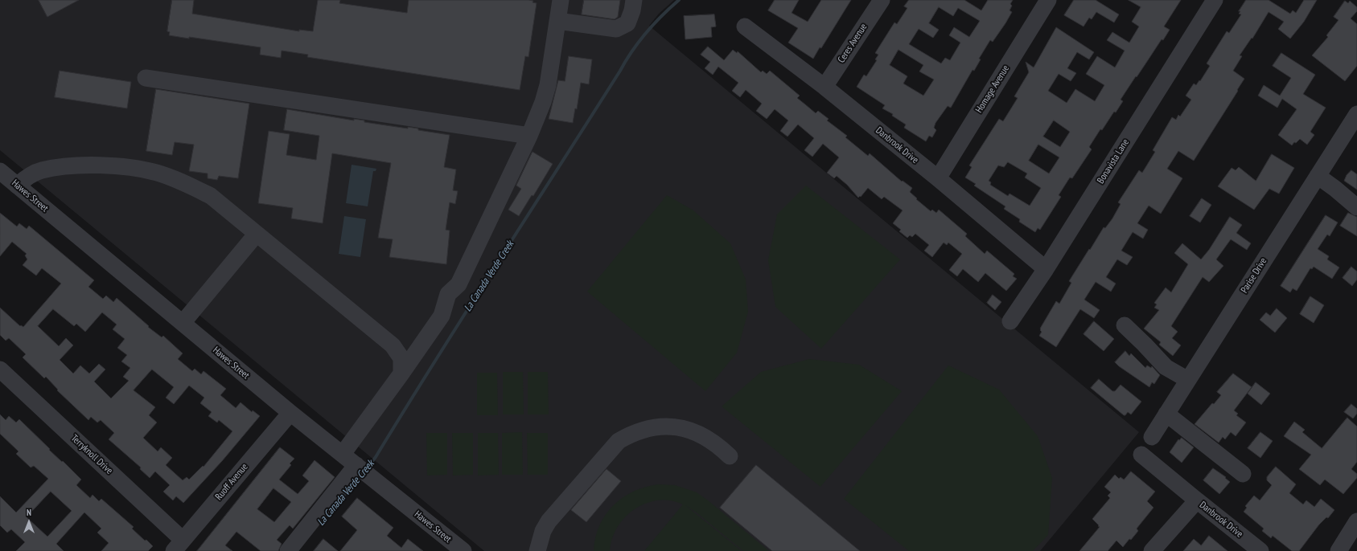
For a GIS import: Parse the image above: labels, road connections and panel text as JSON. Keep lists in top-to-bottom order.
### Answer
{
  "streets": {
    "street": [
      "Ceres Avenue",
      "Homage Avenue",
      "Danbrook Drive",
      "Bonavista Lane",
      "Hawes Street",
      "Parise Drive",
      "Terryknoll Drive",
      "Ruoff Avenue"
    ]
  },
  "crossings": [
    ["Ceres Avenue", "Danbrook Drive"],
    ["Homage Avenue", "Danbrook Drive"],
    ["Danbrook Drive", "Bonavista Lane"],
    ["Hawes Street", "Ruoff Avenue"],
    ["Terryknoll Drive", "Ruoff Avenue"]
  ],
  "water": ["La Canada Verde Creek"],
  "north": "top"
}
